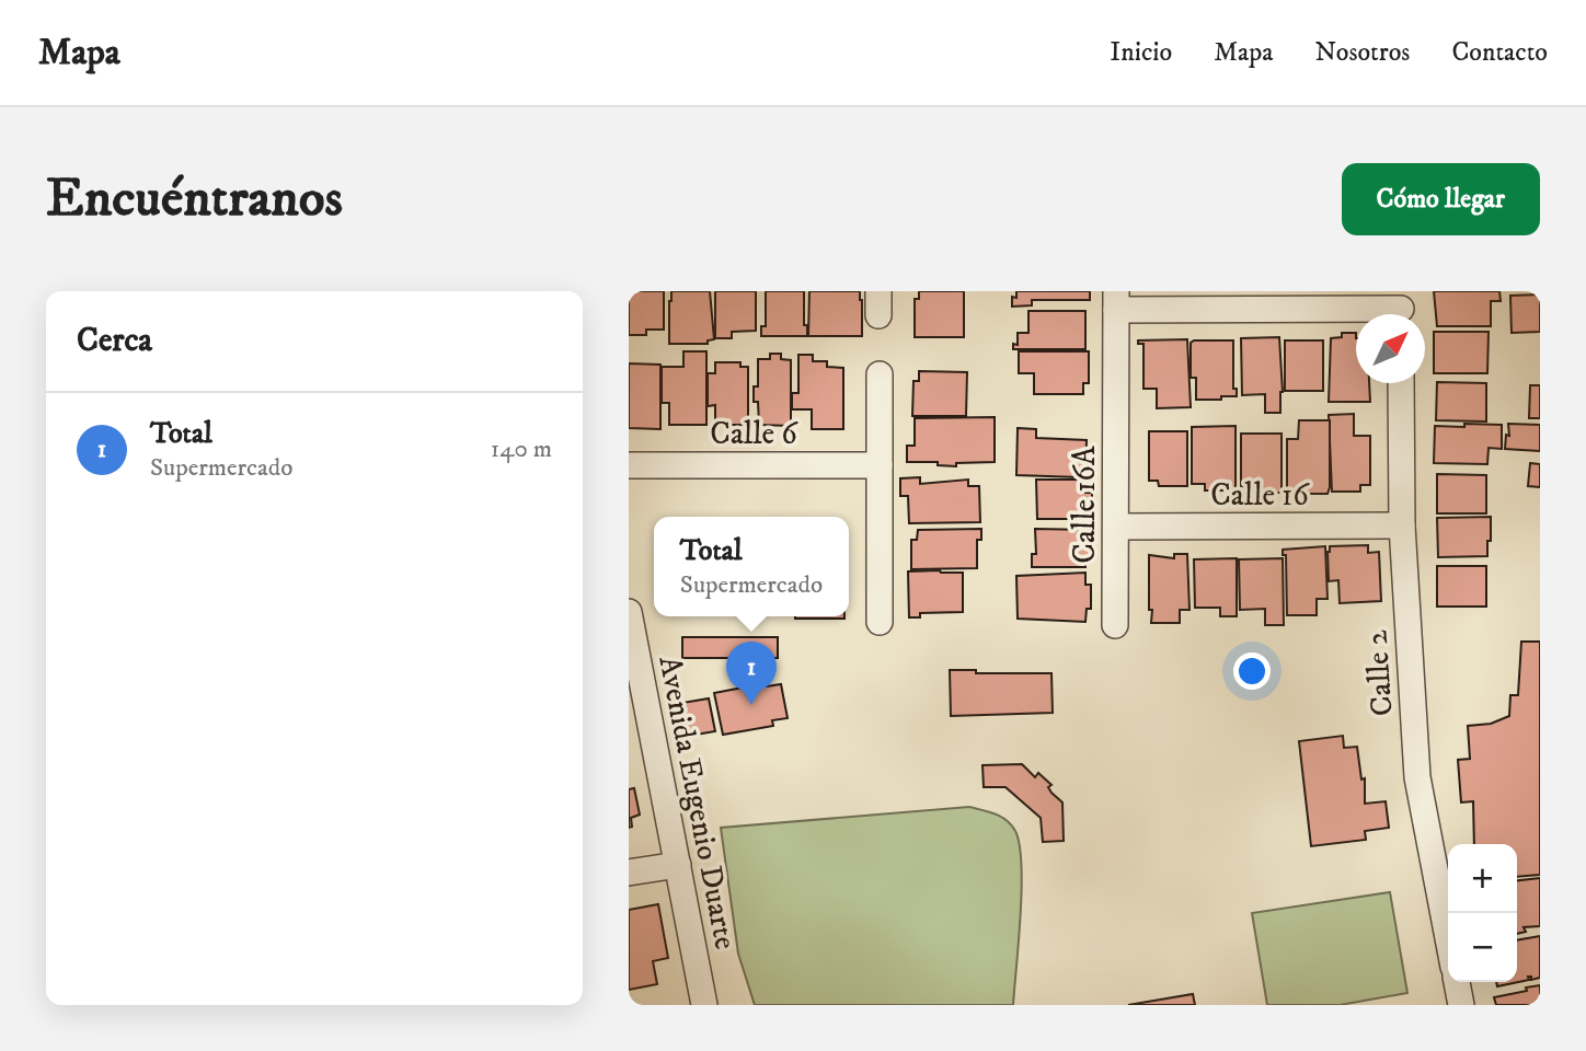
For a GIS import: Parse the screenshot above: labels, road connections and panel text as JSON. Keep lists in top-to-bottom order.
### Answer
{
  "streets": {
    "street": [
      "Calle 6",
      "Calle 16",
      "Calle 16A",
      "Calle 2",
      "Avenida Eugenio Duarte"
    ]
  },
  "crossings": [
    ["Calle 16", "Calle 16A"],
    ["Calle 16", "Calle 2"]
  ],
  "north": "top right",
  "page": {
    "header": "Mapa",
    "nav": [
      "Inicio",
      "Mapa",
      "Nosotros",
      "Contacto"
    ],
    "buttons": "Cómo llegar",
    "title": "Encuéntranos",
    "heading": "Cerca",
    "list": [
      {
        "mark": "1",
        "name": "Total",
        "note": "Supermercado",
        "value": "140 m"
      }
    ],
    "popup": ["Total", "Supermercado"],
    "pins": "1",
    "map_buttons": ["+", "−"]
  }
}
